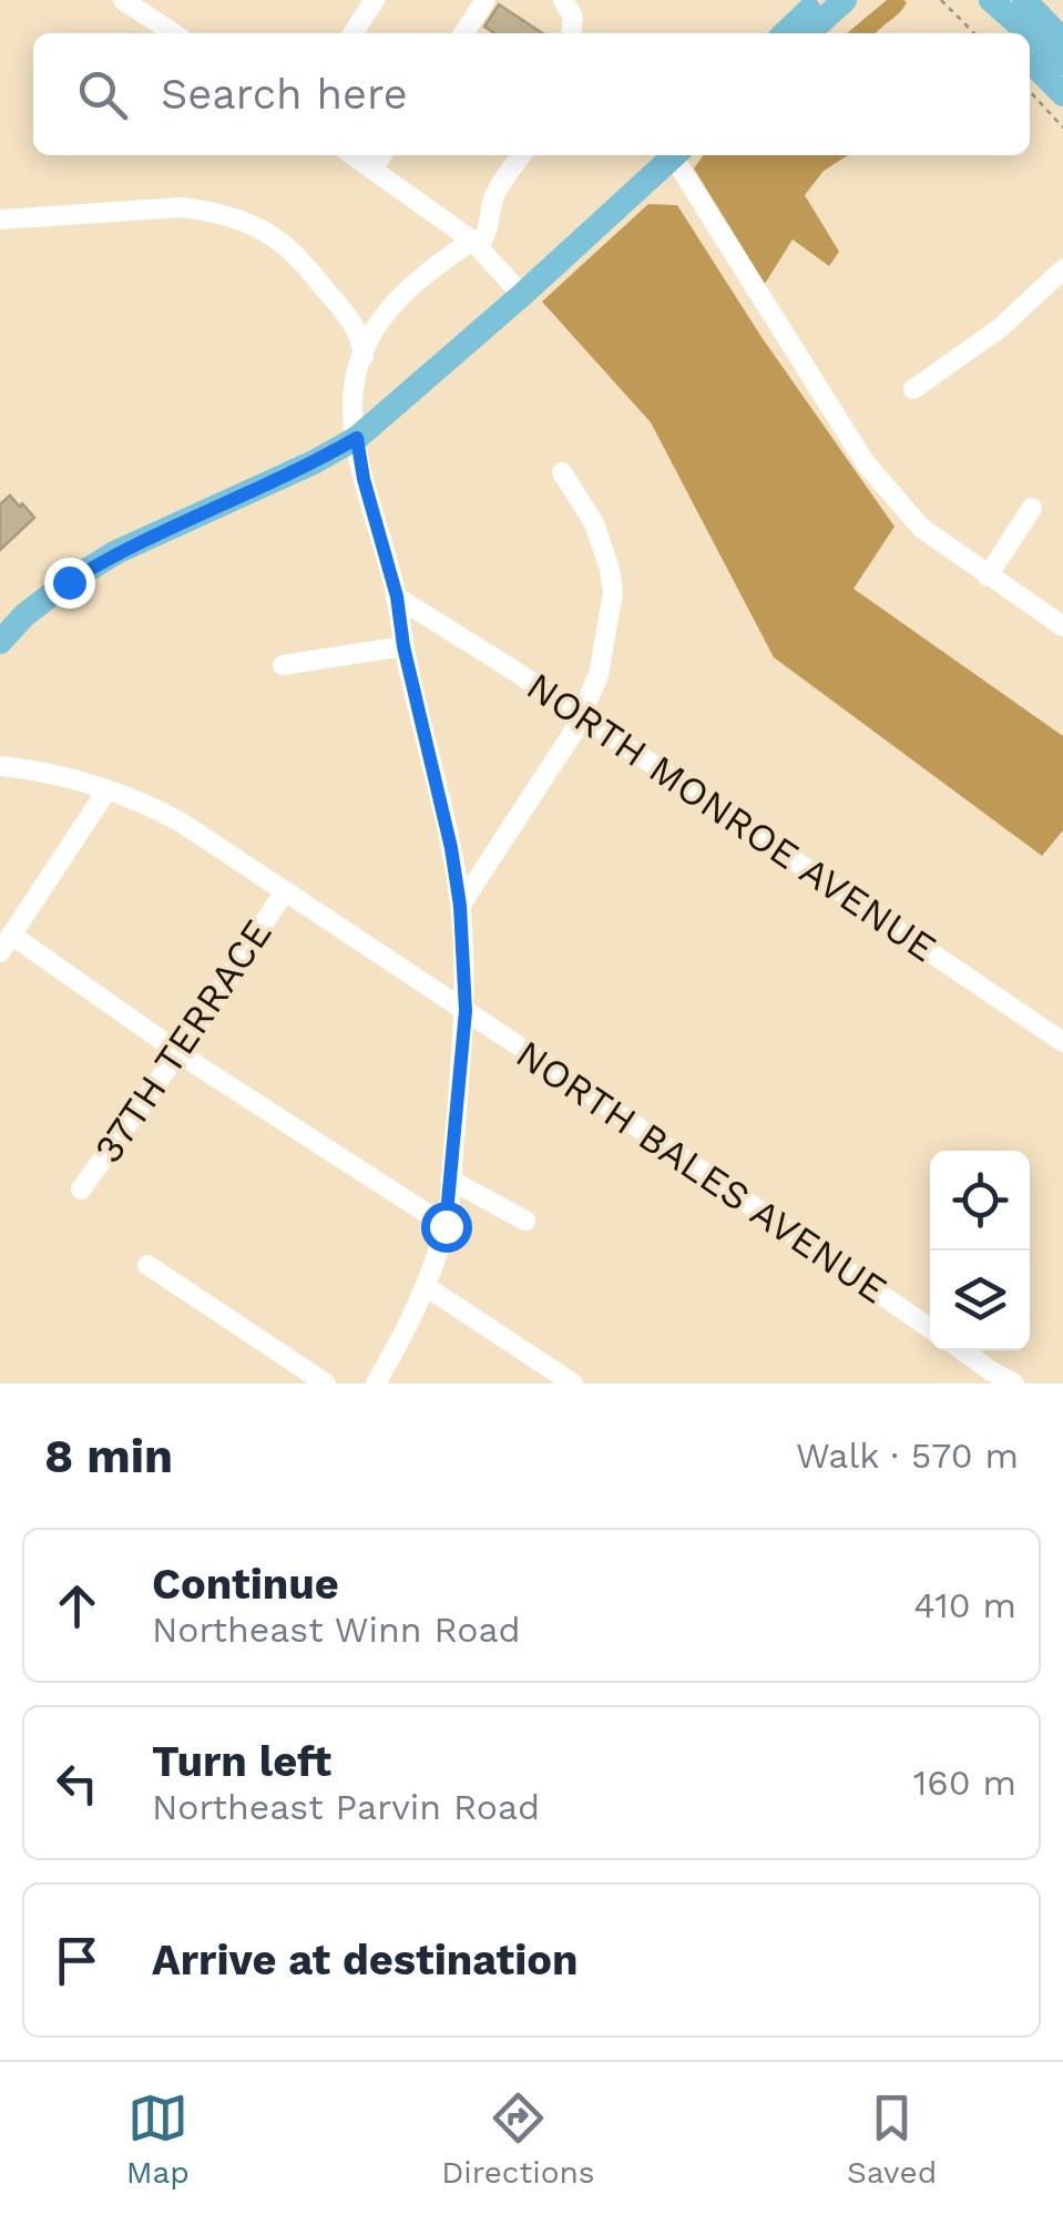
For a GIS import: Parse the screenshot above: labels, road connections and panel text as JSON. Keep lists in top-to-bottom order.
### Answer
{
  "streets": {
    "street": ["NORTH MONROE AVENUE", "37TH TERRACE", "NORTH BALES AVENUE"]
  },
  "crossings": [
    ["37TH TERRACE", "NORTH BALES AVENUE"]
  ],
  "page": {
    "search": "Search here",
    "heading": ["8 min", "Walk · 570 m"],
    "list": [
      ["Continue", "Northeast Winn Road", "410 m"],
      ["Turn left", "Northeast Parvin Road", "160 m"],
      "Arrive at destination"
    ],
    "nav": ["Map", "Directions", "Saved"]
  }
}
